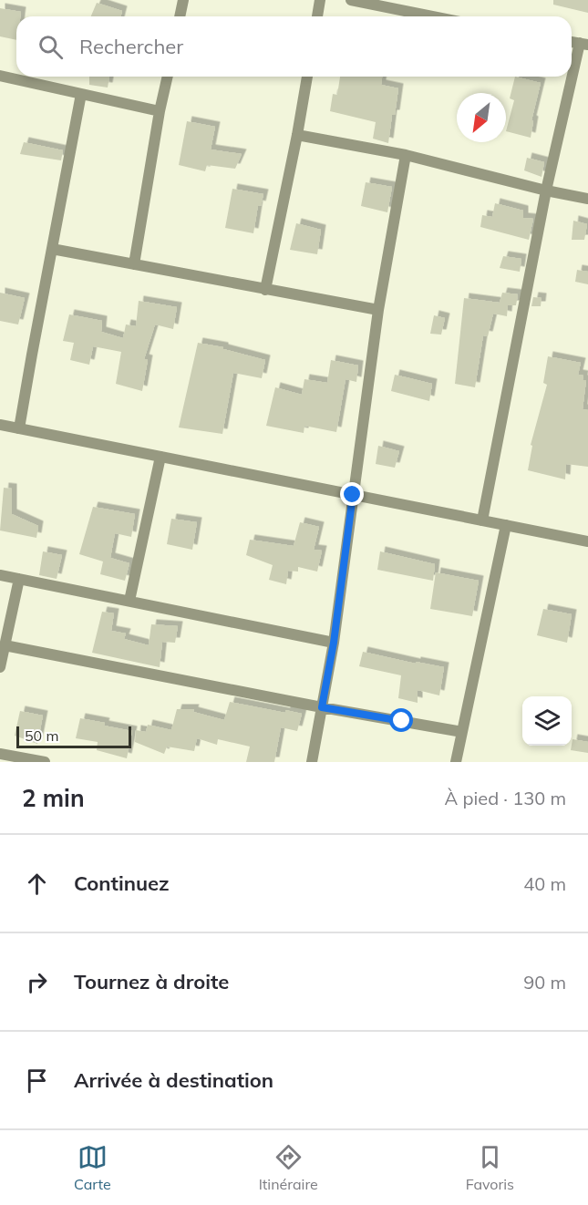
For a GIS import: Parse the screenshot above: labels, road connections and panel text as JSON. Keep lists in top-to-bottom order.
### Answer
{
  "scale_bar": "50 m",
  "north": "bottom left",
  "page": {
    "search": "Rechercher",
    "scale": "50 m",
    "heading": ["2 min", "À pied · 130 m"],
    "list": [
      ["Continuez", "40 m"],
      ["Tournez à droite", "90 m"],
      "Arrivée à destination"
    ],
    "nav": ["Carte", "Itinéraire", "Favoris"]
  }
}
